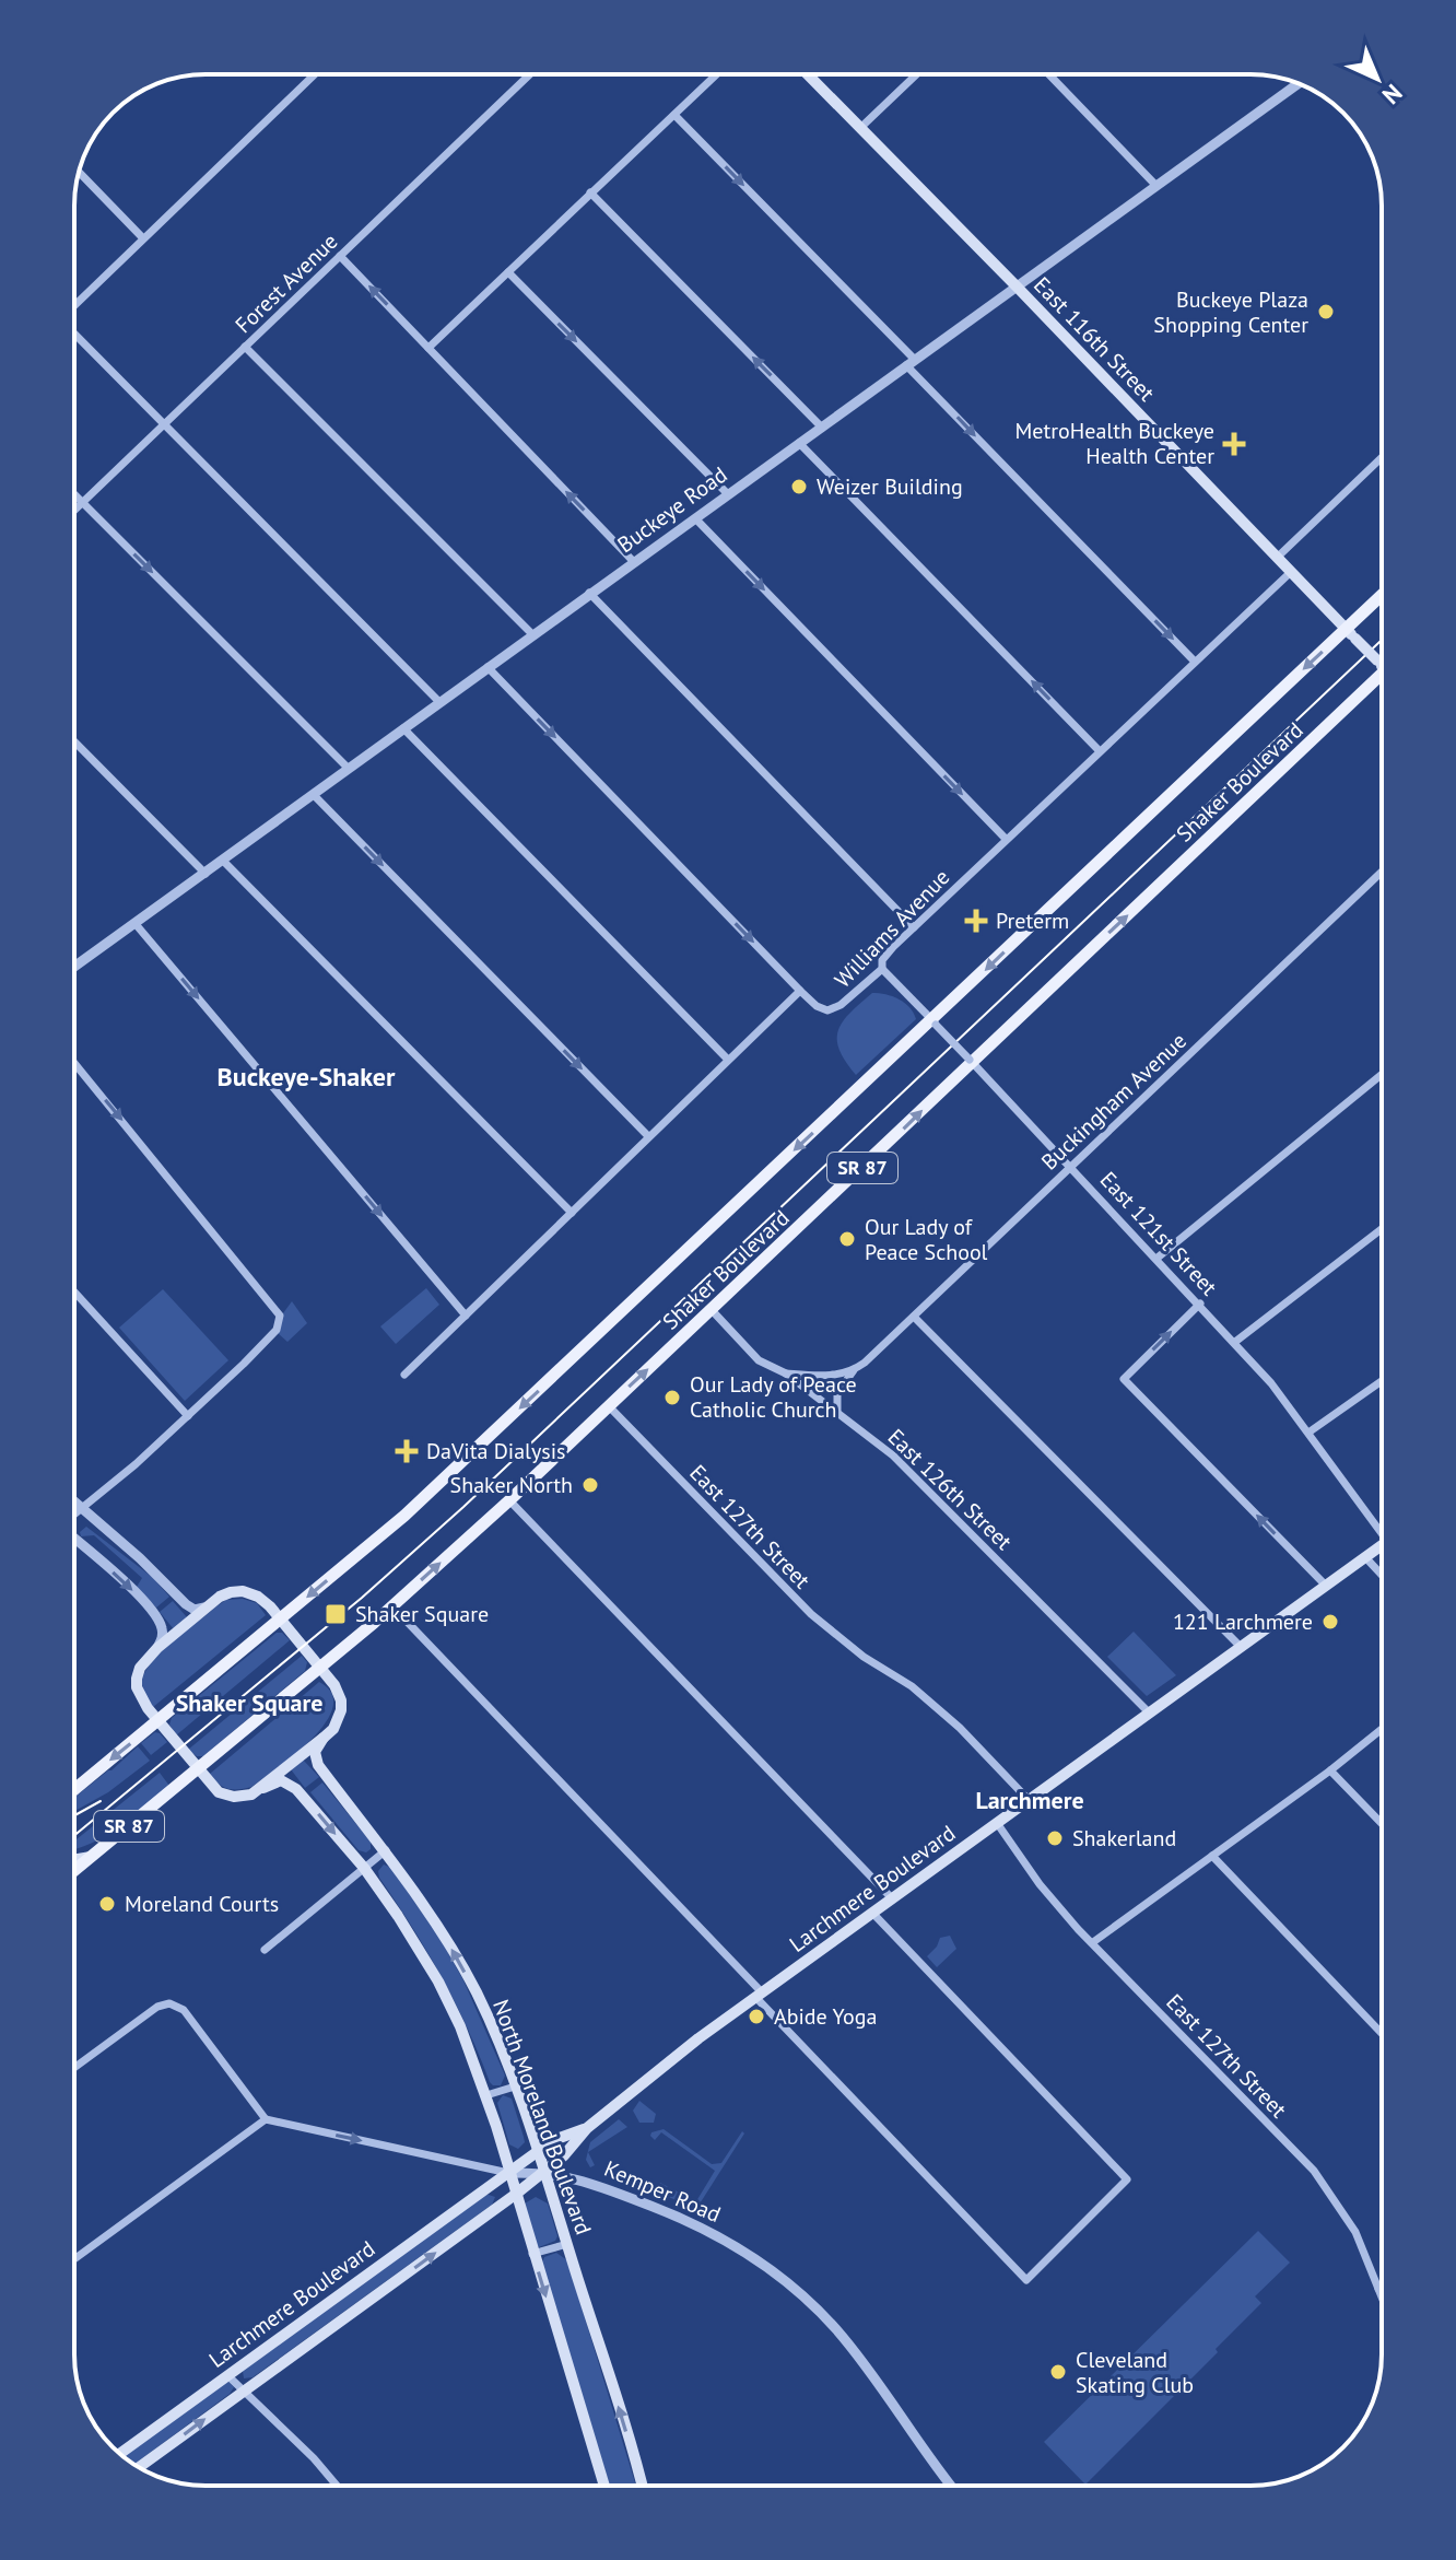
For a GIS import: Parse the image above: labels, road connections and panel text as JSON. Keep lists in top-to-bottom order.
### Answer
{
  "streets": {
    "main road": [
      "East 116th Street",
      "Shaker Boulevard",
      "SR 87",
      "Larchmere Boulevard",
      "North Moreland Boulevard"
    ],
    "street": [
      "Forest Avenue",
      "Buckeye Road",
      "Williams Avenue",
      "Buckingham Avenue",
      "East 121st Street",
      "East 126th Street",
      "East 127th Street",
      "Kemper Road"
    ]
  },
  "crossings": [
    ["East 116th Street", "Buckeye Road"],
    ["East 116th Street", "Shaker Boulevard"],
    ["East 116th Street", "Williams Avenue"],
    ["Shaker Boulevard", "East 121st Street"],
    ["Shaker Boulevard", "East 126th Street"],
    ["Shaker Boulevard", "East 127th Street"],
    ["Williams Avenue", "East 121st Street"],
    ["Buckingham Avenue", "East 121st Street"],
    ["Buckingham Avenue", "East 126th Street"],
    ["East 126th Street", "Larchmere Boulevard"],
    ["East 127th Street", "Larchmere Boulevard"],
    ["Larchmere Boulevard", "North Moreland Boulevard"],
    ["Larchmere Boulevard", "Kemper Road"],
    ["North Moreland Boulevard", "Kemper Road"]
  ],
  "districts": ["Buckeye-Shaker", "Shaker Square", "Larchmere"],
  "places": {
    "other": [
      "Buckeye Plaza Shopping Center",
      "Weizer Building",
      "Our Lady of Peace School",
      "Our Lady of Peace Catholic Church",
      "Shaker North",
      "121 Larchmere",
      "Shakerland",
      "Moreland Courts",
      "Abide Yoga",
      "Cleveland Skating Club"
    ],
    "health": ["MetroHealth Buckeye Health Center", "Preterm", "DaVita Dialysis"],
    "transit": ["Shaker Square"]
  },
  "north": "bottom right"
}
